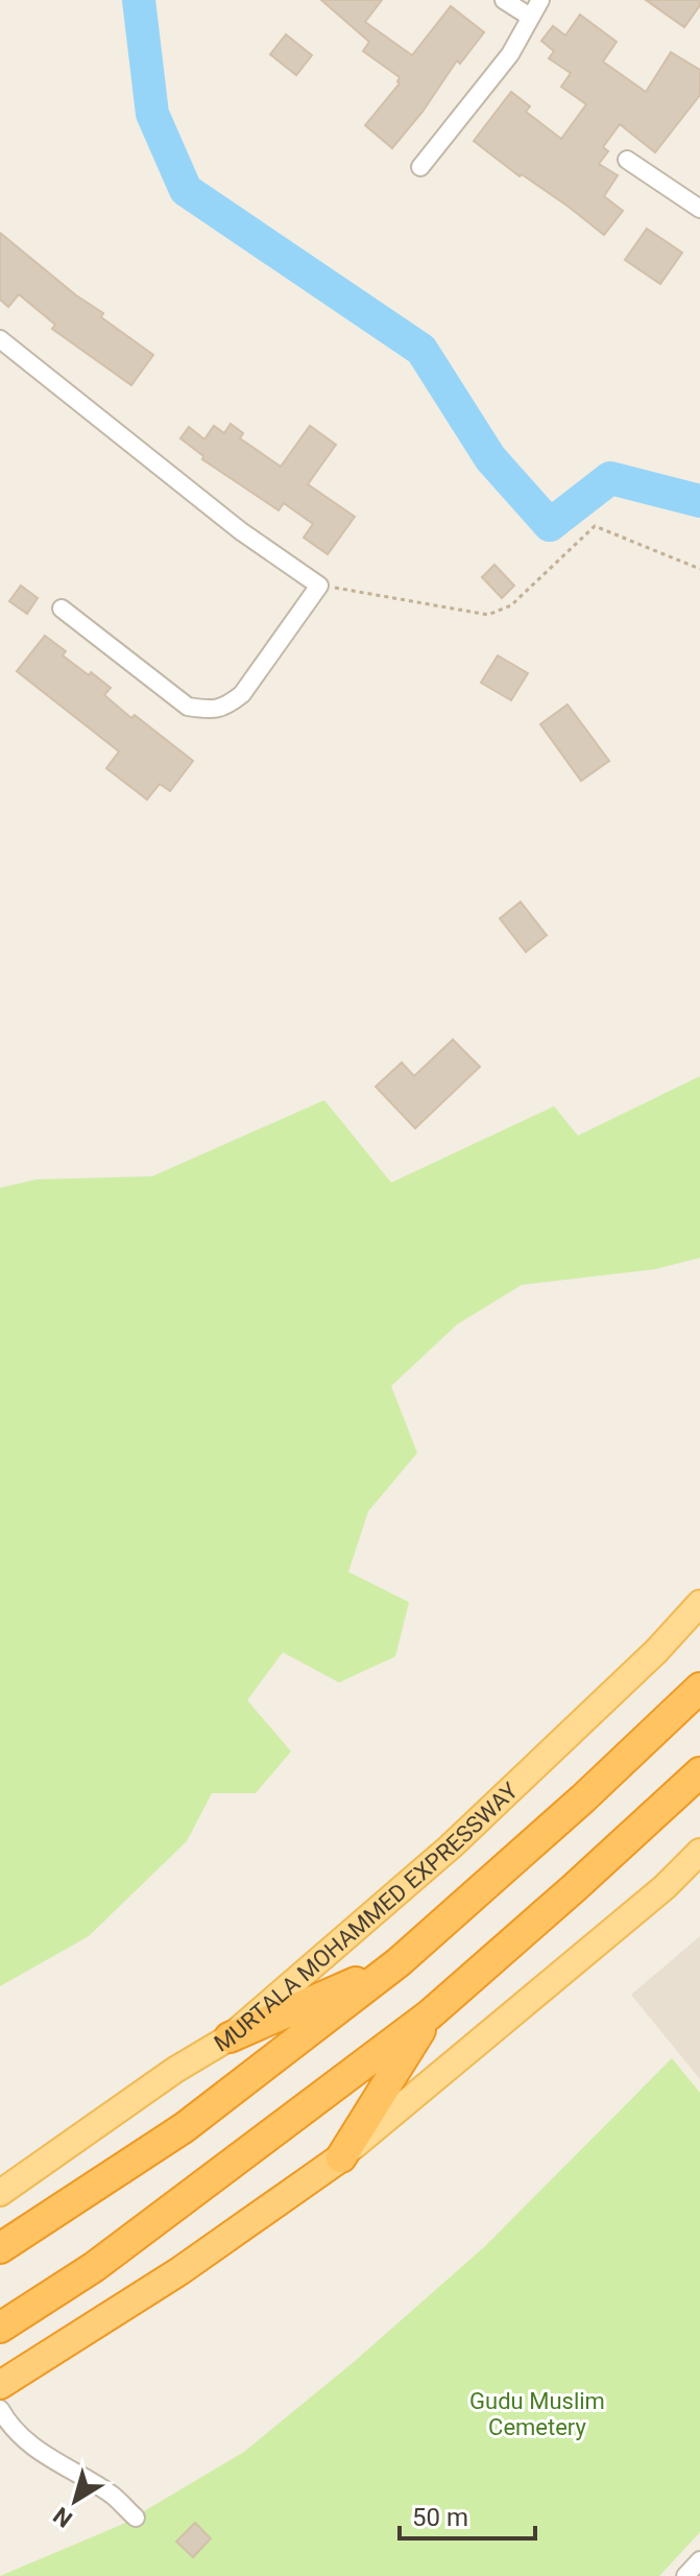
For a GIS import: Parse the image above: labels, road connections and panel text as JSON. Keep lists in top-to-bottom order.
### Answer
{
  "streets": {
    "highway": ["MURTALA MOHAMMED EXPRESSWAY"]
  },
  "parks": ["Gudu Muslim Cemetery"],
  "scale_bar": "50 m",
  "north": "bottom left"
}
